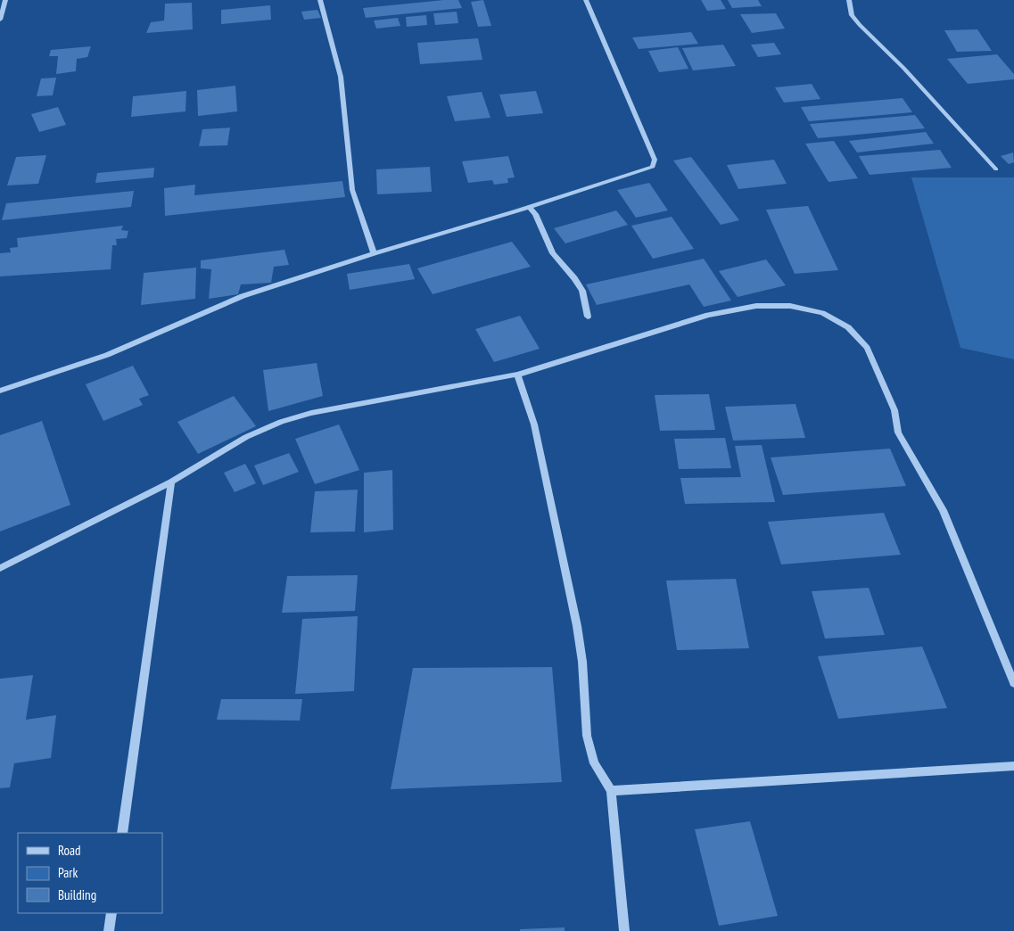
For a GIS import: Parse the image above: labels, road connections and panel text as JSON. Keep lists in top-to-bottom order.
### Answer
{
  "legend": ["Road", "Park", "Building"]
}
